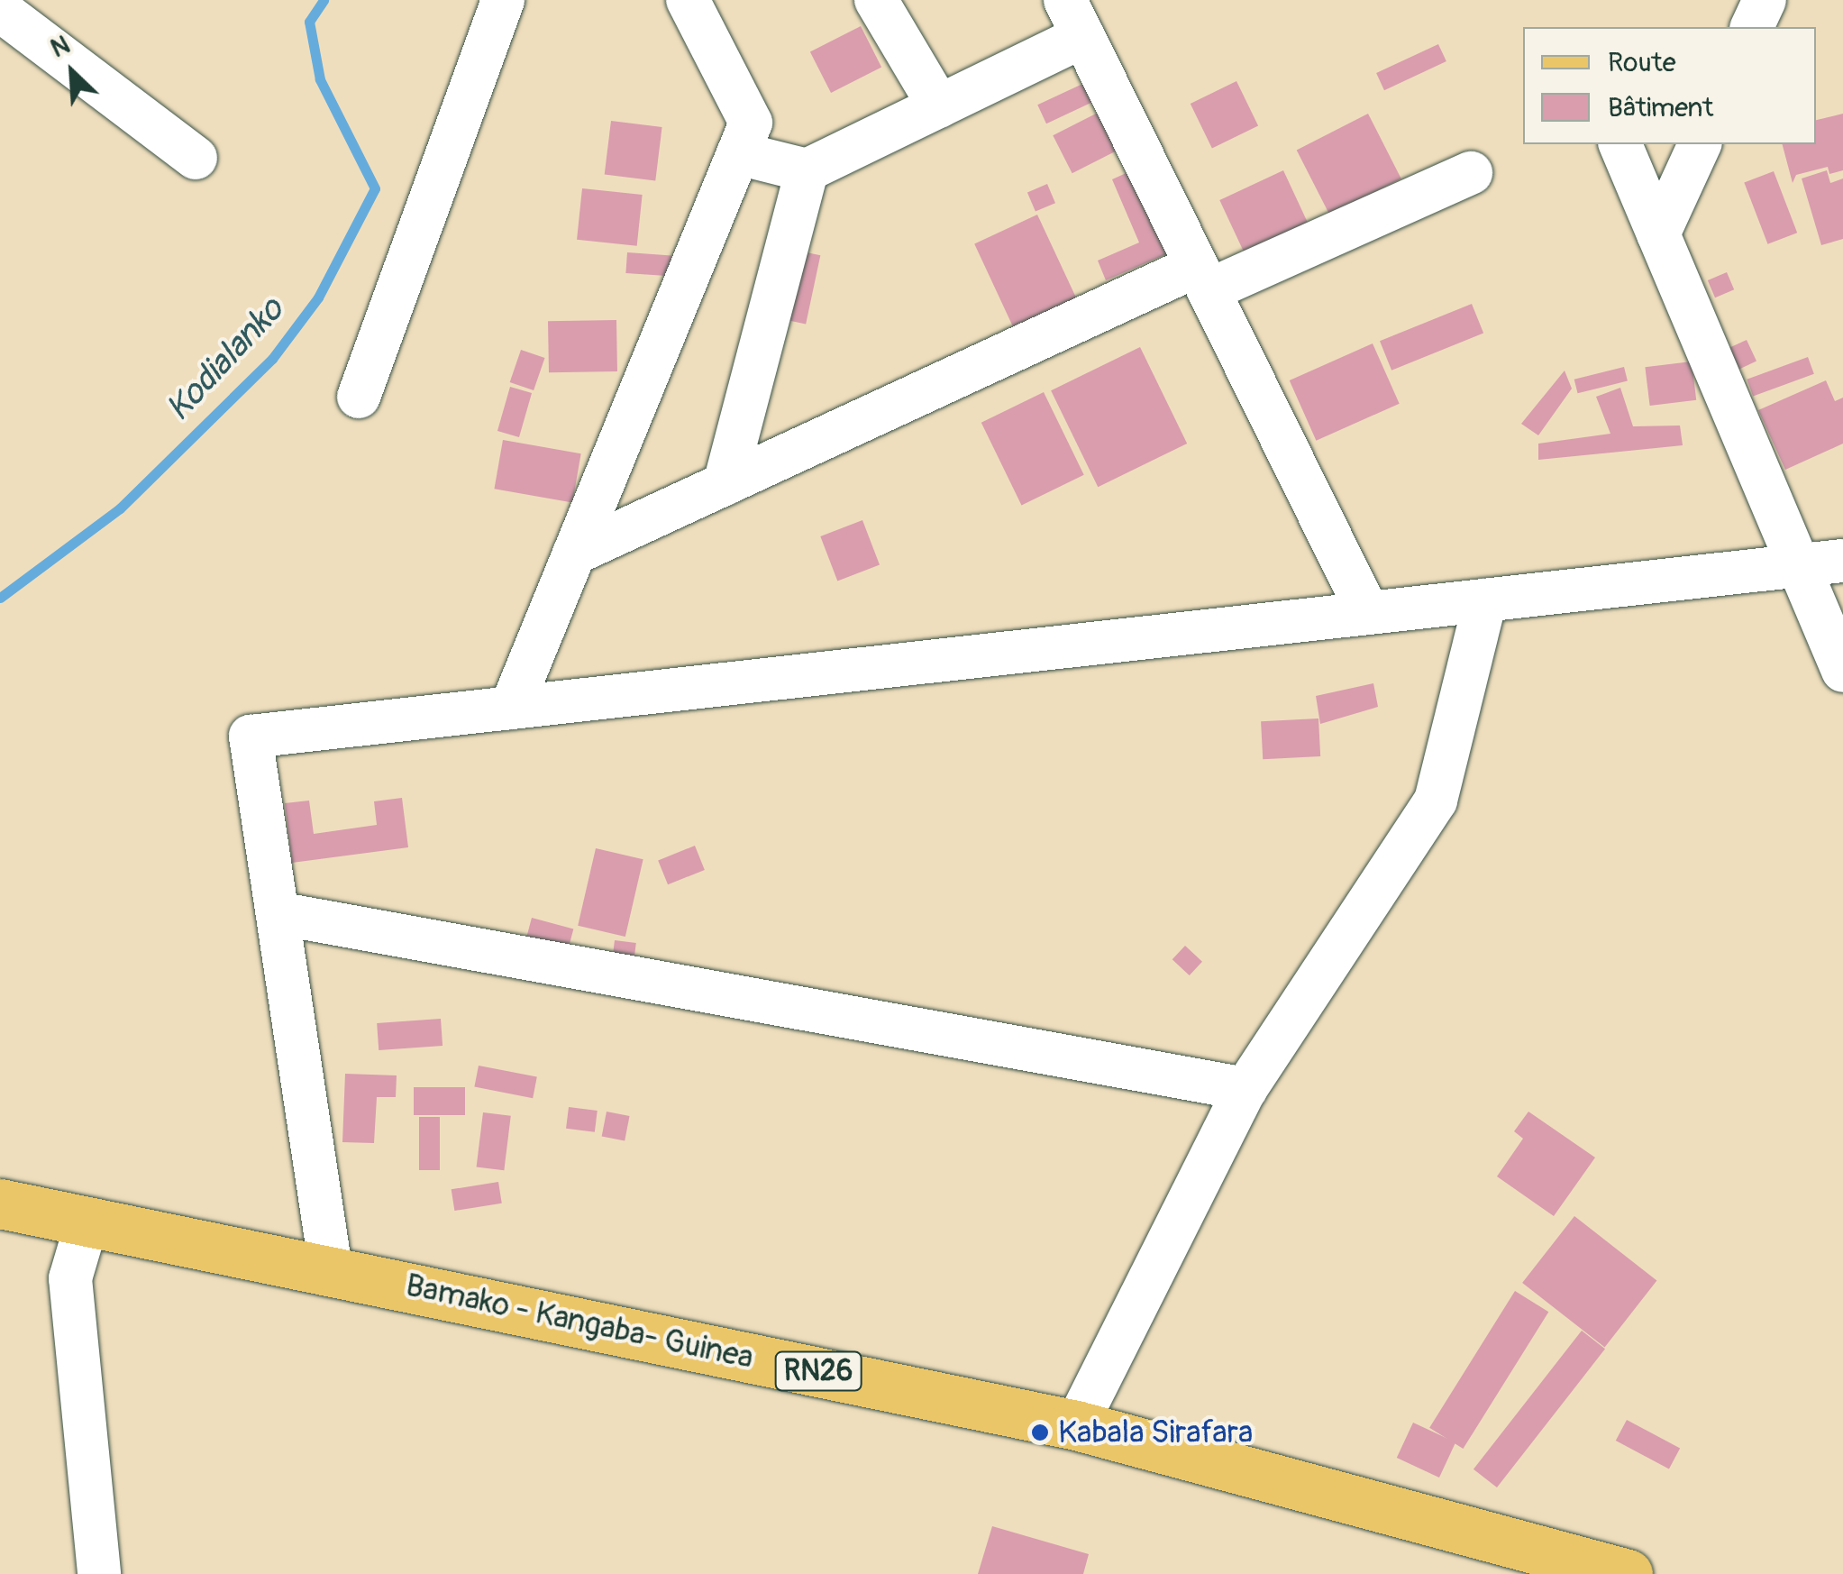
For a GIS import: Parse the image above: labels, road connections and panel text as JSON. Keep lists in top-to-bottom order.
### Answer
{
  "streets": {
    "main road": ["Bamako - Kangaba- Guinea", "RN26"]
  },
  "water": ["Kodialanko"],
  "places": ["Kabala Sirafara"],
  "legend": ["Route", "Bâtiment"],
  "north": "top left"
}
